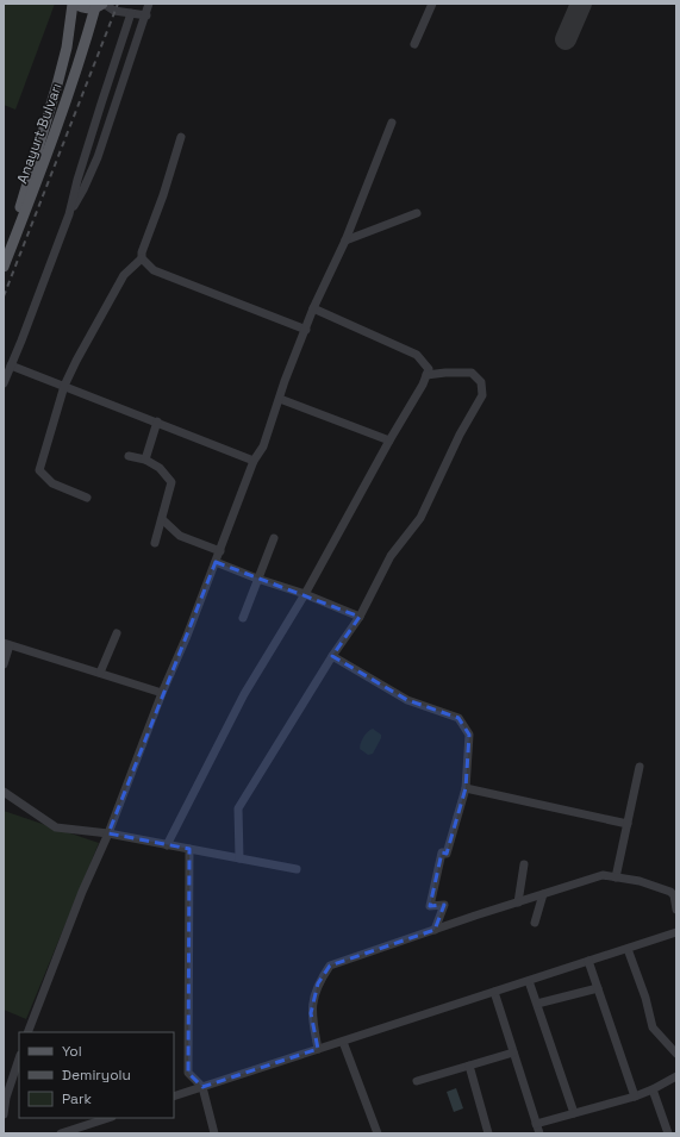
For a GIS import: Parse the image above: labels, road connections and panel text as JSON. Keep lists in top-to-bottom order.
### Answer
{
  "streets": {
    "main road": ["Anayurt Bulvarı"]
  },
  "legend": ["Yol", "Demiryolu", "Park"]
}
